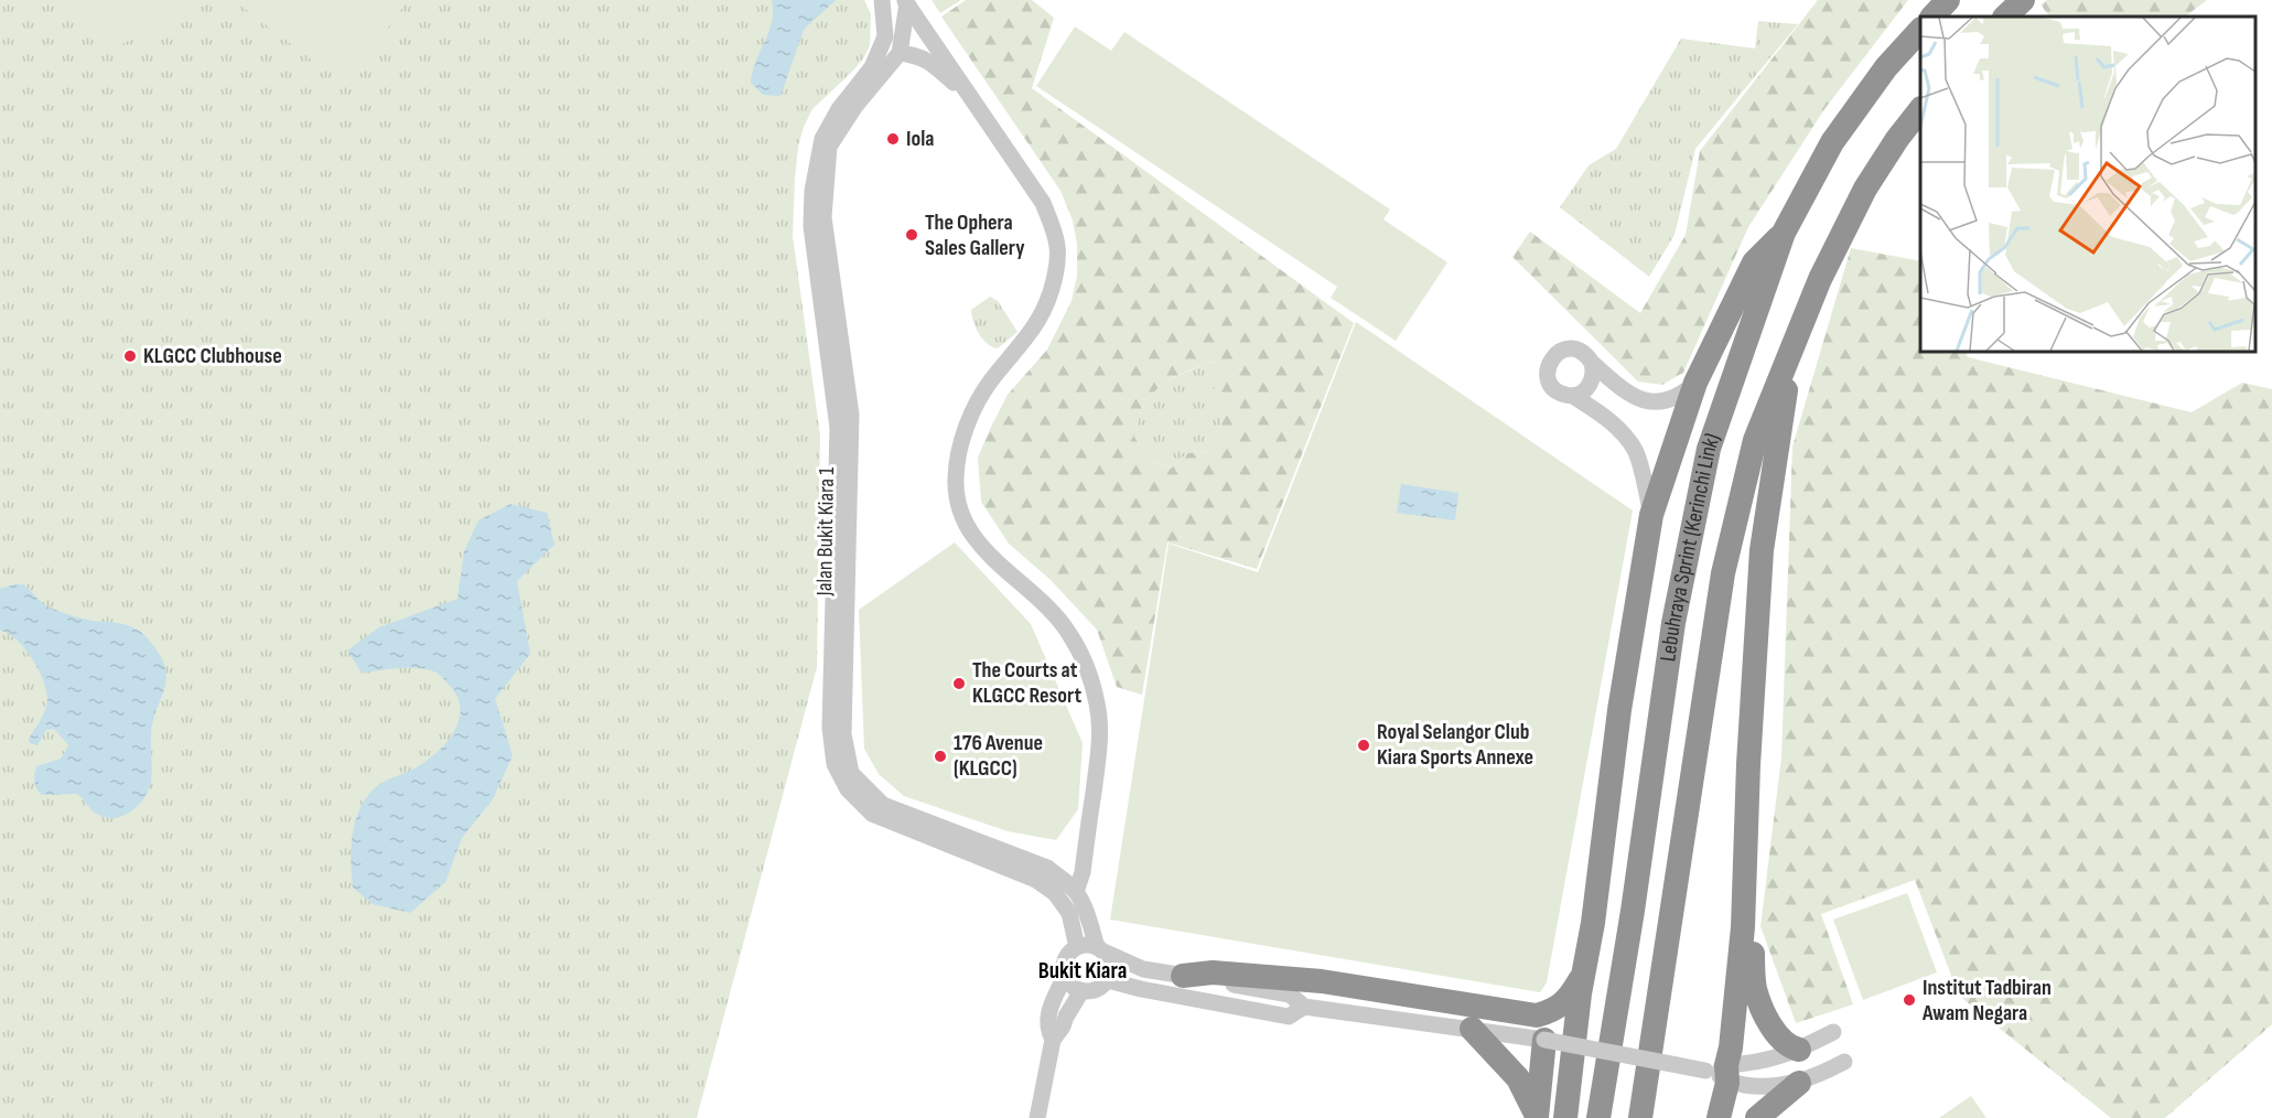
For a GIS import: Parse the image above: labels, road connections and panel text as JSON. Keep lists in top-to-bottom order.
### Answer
{
  "streets": {
    "highway": ["Lebuhraya Sprint (Kerinchi Link)"],
    "street": ["Jalan Bukit Kiara 1"]
  },
  "districts": ["Bukit Kiara"],
  "places": [
    "Iola",
    "The Ophera Sales Gallery",
    "KLGCC Clubhouse",
    "The Courts at KLGCC Resort",
    "Royal Selangor Club Kiara Sports Annexe",
    "176 Avenue (KLGCC)",
    "Institut Tadbiran Awam Negara"
  ]
}
